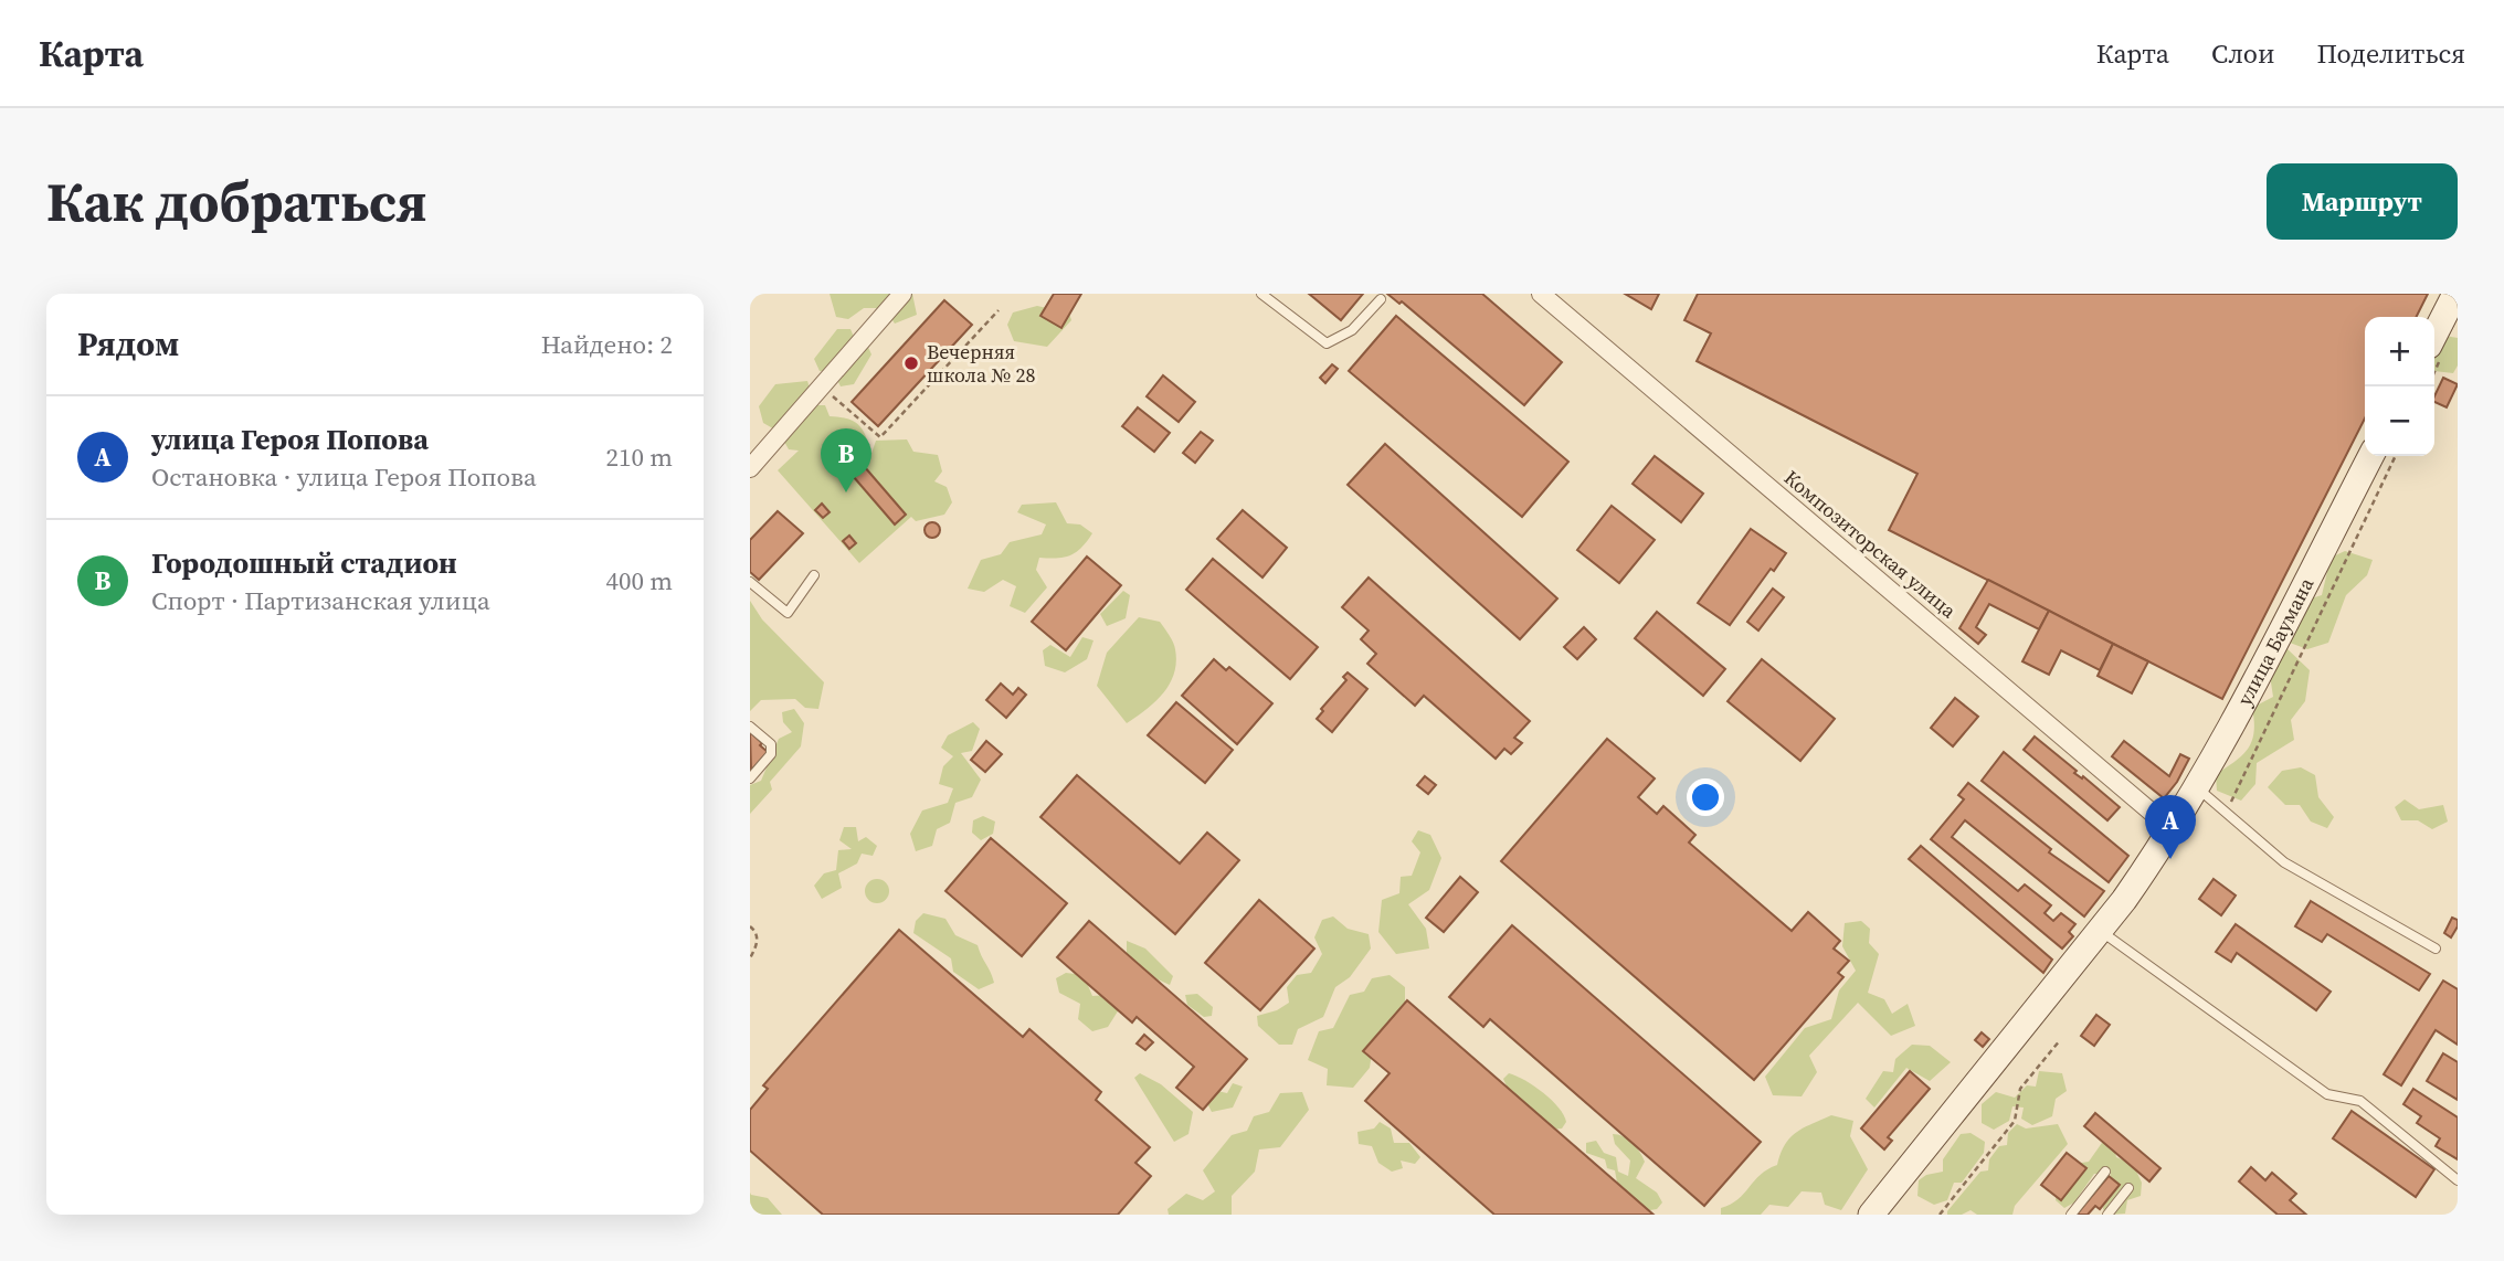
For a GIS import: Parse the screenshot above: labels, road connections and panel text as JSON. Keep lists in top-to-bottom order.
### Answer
{
  "streets": {
    "street": ["Композиторская улица", "улица Баумана"]
  },
  "crossings": [
    ["Композиторская улица", "улица Баумана"]
  ],
  "places": ["Вечерняя школа № 28"],
  "page": {
    "header": "Карта",
    "nav": ["Карта", "Слои", "Поделиться"],
    "buttons": "Маршрут",
    "title": "Как добраться",
    "heading": ["Рядом", "Найдено: 2"],
    "map_buttons": ["+", "−"],
    "list": [
      {
        "mark": "A",
        "name": "улица Героя Попова",
        "note": "Остановка · улица Героя Попова",
        "value": "210 m"
      },
      {
        "mark": "B",
        "name": "Городошный стадион",
        "note": "Спорт · Партизанская улица",
        "value": "400 m"
      }
    ],
    "pins": ["B", "A"]
  }
}
